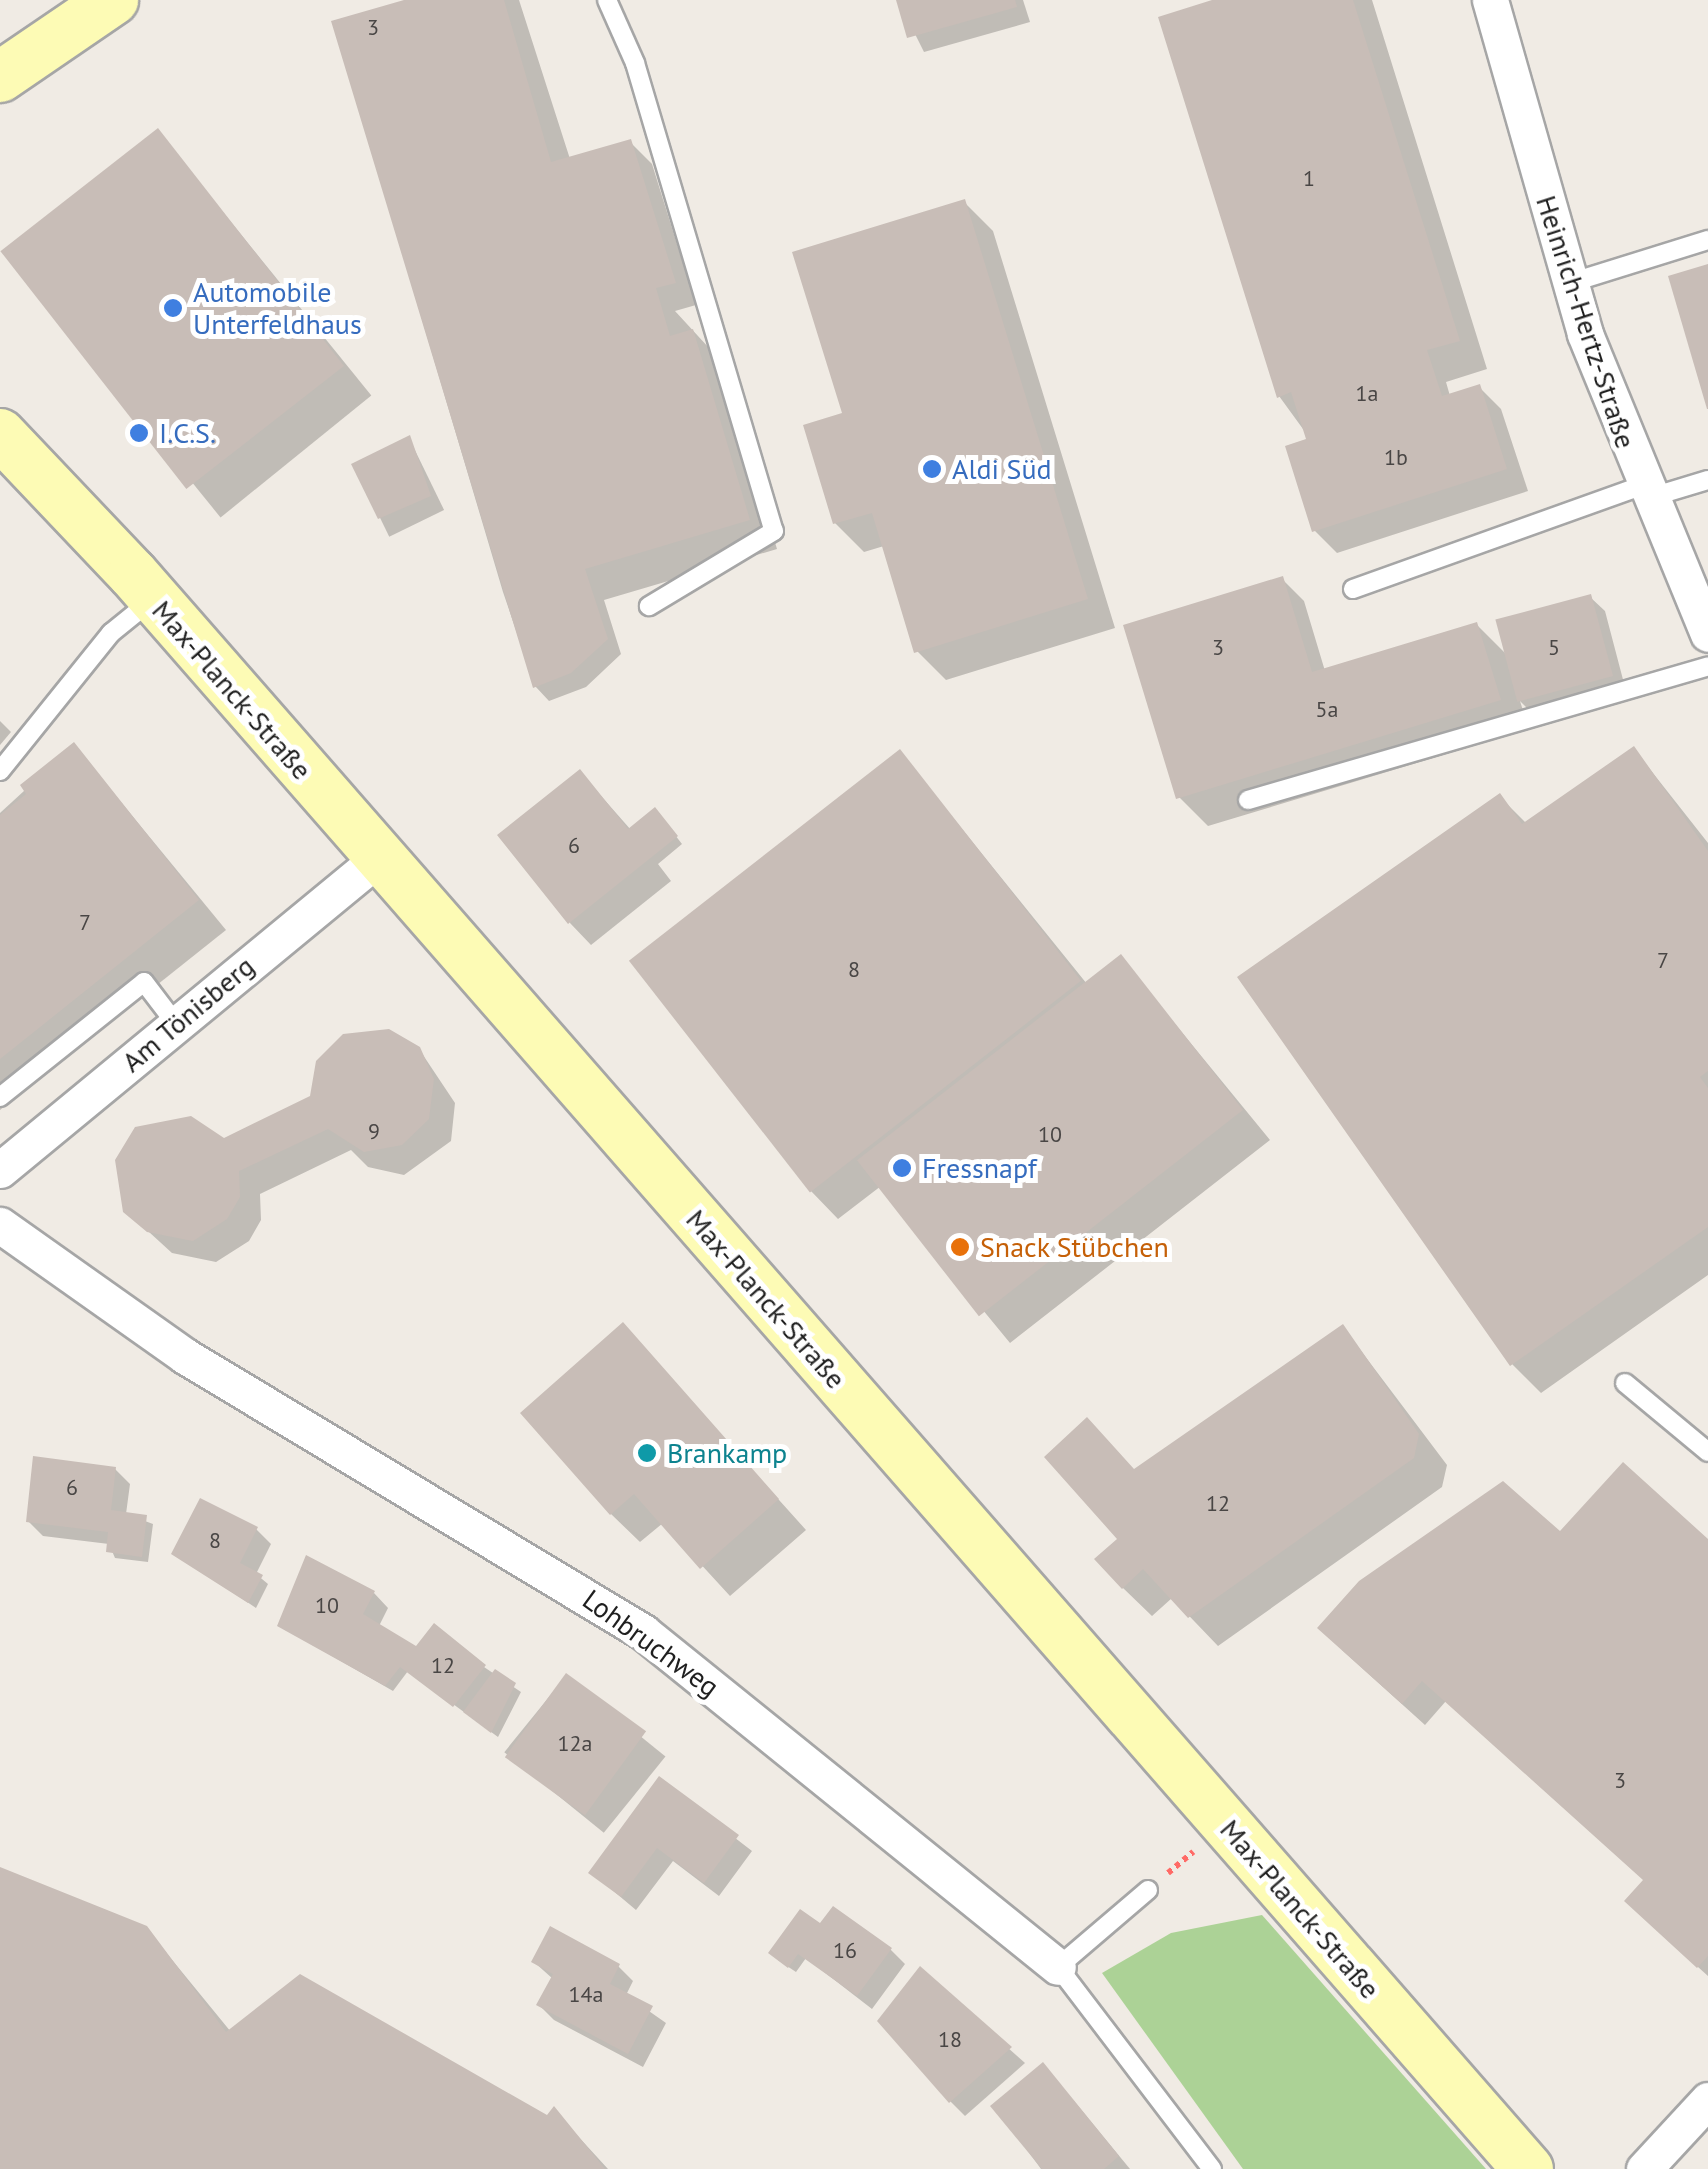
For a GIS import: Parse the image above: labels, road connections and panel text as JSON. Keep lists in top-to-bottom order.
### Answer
{
  "streets": {
    "street": [
      "Heinrich-Hertz-Straße",
      "Max-Planck-Straße",
      "Am Tönisberg",
      "Lohbruchweg"
    ]
  },
  "crossings": [
    ["Max-Planck-Straße", "Am Tönisberg"]
  ],
  "places": [
    "Automobile Unterfeldhaus",
    "I.C.S.",
    "Aldi Süd",
    "Fressnapf",
    "Snack Stübchen",
    "Brankamp"
  ],
  "house_numbers": [
    "3",
    "1",
    "1a",
    "1b",
    "3",
    "5",
    "5a",
    "6",
    "7",
    "7",
    "8",
    "9",
    "10",
    "6",
    "12",
    "8",
    "10",
    "12",
    "12a",
    "3",
    "16",
    "14a",
    "18"
  ]
}
